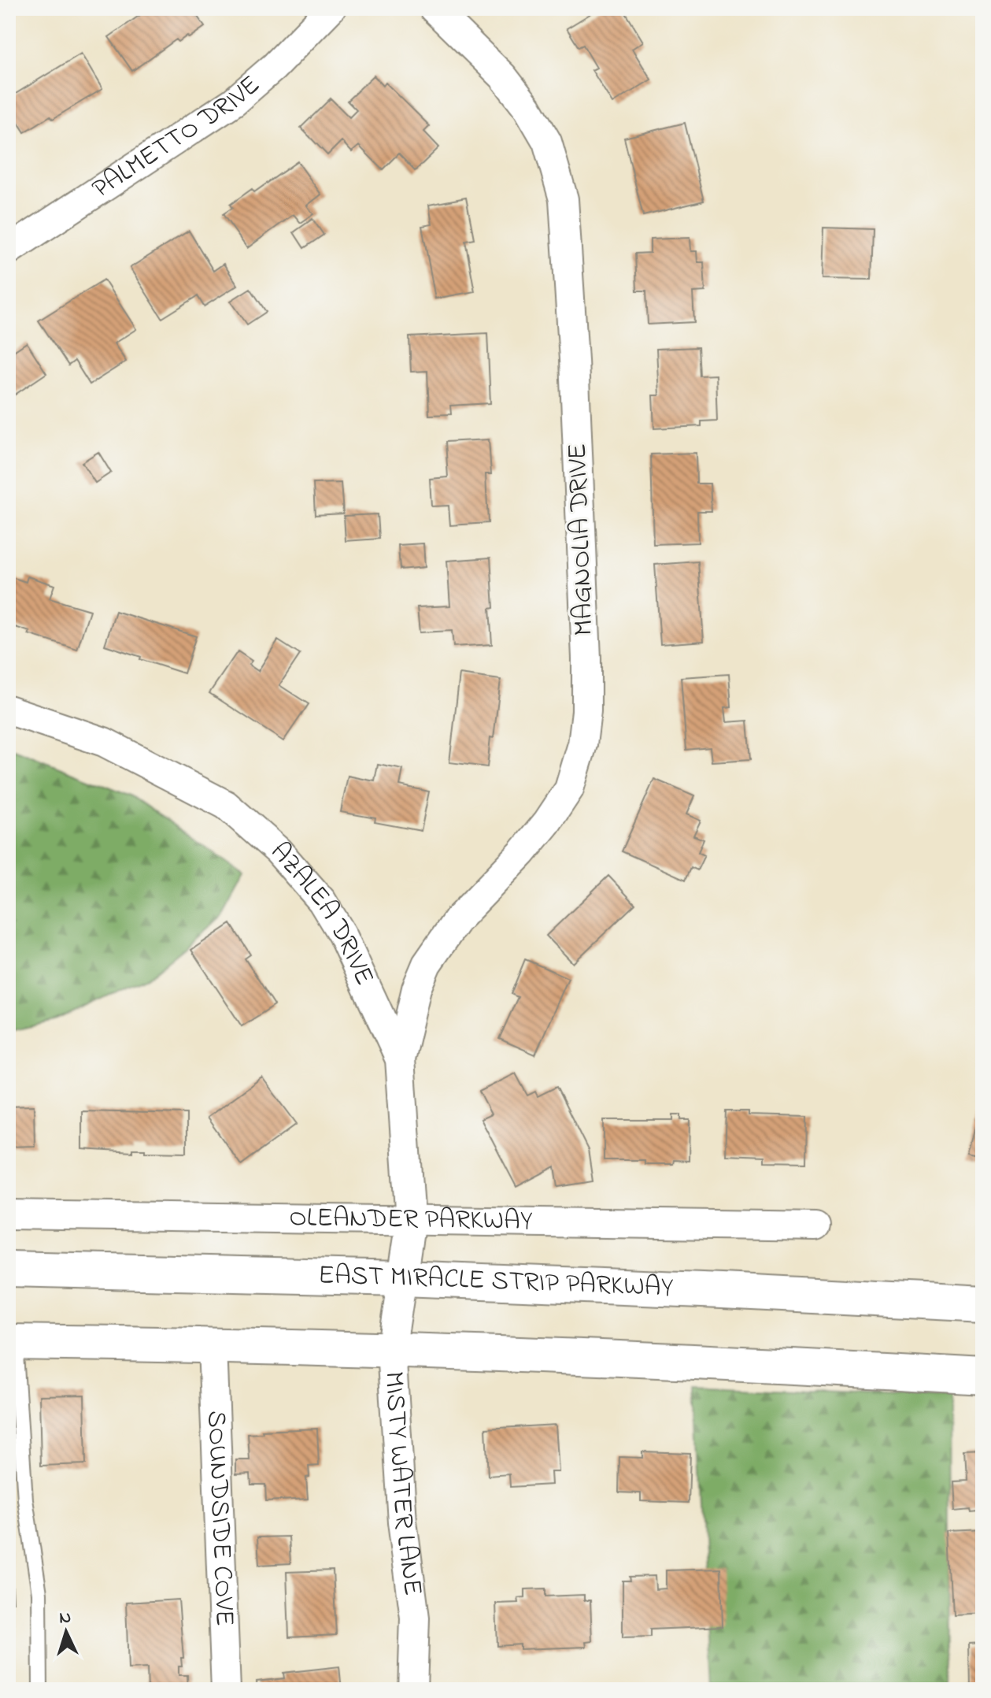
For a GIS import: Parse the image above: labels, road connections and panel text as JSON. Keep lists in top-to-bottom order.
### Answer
{
  "streets": {
    "highway": ["EAST MIRACLE STRIP PARKWAY"],
    "street": [
      "PALMETTO DRIVE",
      "MAGNOLIA DRIVE",
      "AZALEA DRIVE",
      "OLEANDER PARKWAY",
      "MISTY WATER LANE",
      "SOUNDSIDE COVE"
    ]
  },
  "crossings": [
    ["MAGNOLIA DRIVE", "AZALEA DRIVE"],
    ["AZALEA DRIVE", "OLEANDER PARKWAY"],
    ["AZALEA DRIVE", "EAST MIRACLE STRIP PARKWAY"],
    ["AZALEA DRIVE", "MISTY WATER LANE"],
    ["EAST MIRACLE STRIP PARKWAY", "MISTY WATER LANE"]
  ],
  "north": "top"
}
